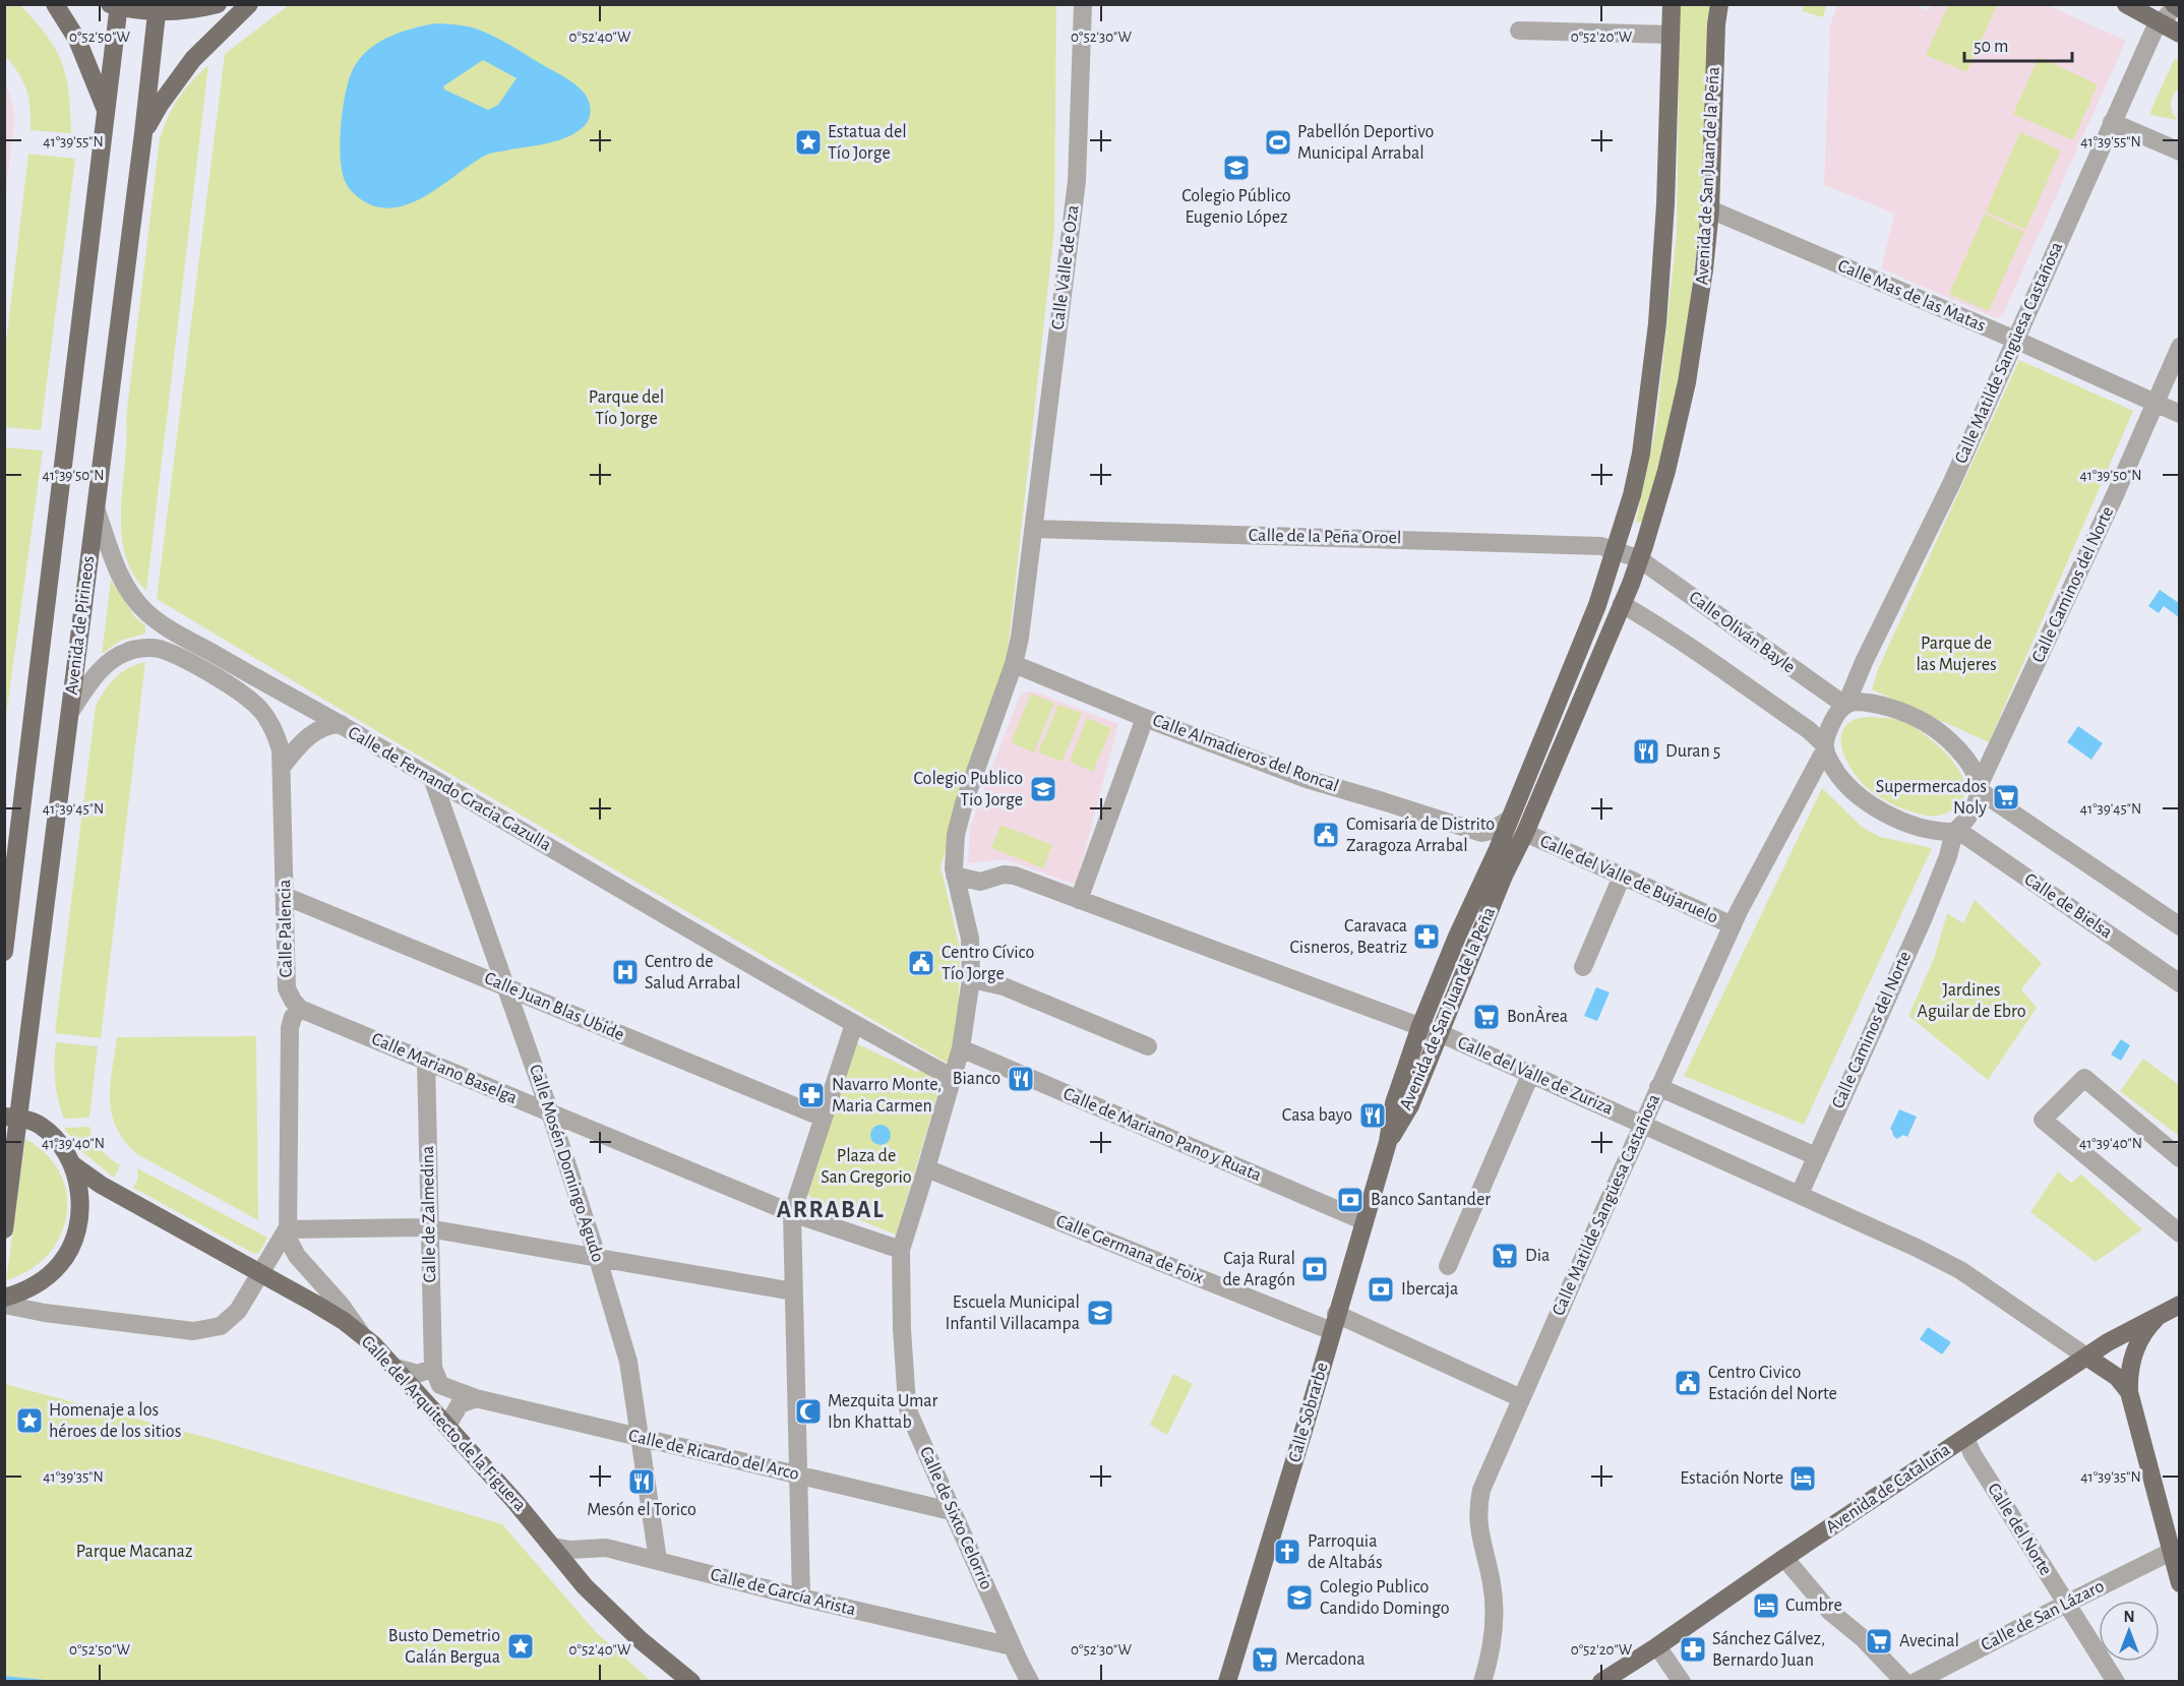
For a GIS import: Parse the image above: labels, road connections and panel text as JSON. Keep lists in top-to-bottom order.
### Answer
{
  "streets": {
    "main road": [
      "Avenida de San Juan de la Peña",
      "Avenida de Pirineos",
      "Calle Sobrarbe",
      "Calle del Arquitecto de la Figuera",
      "Avenida de Cataluña"
    ],
    "street": [
      "Calle Valle de Oza",
      "Calle Mas de las Matas",
      "Calle Matilde Sangüesa Castañosa",
      "Calle de la Peña Oroel",
      "Calle Caminos del Norte",
      "Calle Oliván Bayle",
      "Calle Almadieros del Roncal",
      "Calle de Fernando Gracia Gazulla",
      "Calle del Valle de Bujaruelo",
      "Calle de Bielsa",
      "Calle Palencia",
      "Calle Juan Blas Ubide",
      "Calle Mariano Baselga",
      "Calle del Valle de Zuriza",
      "Calle de Mariano Pano y Ruata",
      "Calle Mosén Domingo Agudo",
      "Calle de Zalmedina",
      "Calle Germana de Foix",
      "Calle de Ricardo del Arco",
      "Calle de Sixto Celorrio",
      "Calle del Norte",
      "Calle de García Arista",
      "Calle de San Lázaro"
    ]
  },
  "crossings": [
    ["Avenida de San Juan de la Peña", "Calle Mas de las Matas"],
    ["Avenida de San Juan de la Peña", "Calle de la Peña Oroel"],
    ["Avenida de San Juan de la Peña", "Calle Oliván Bayle"],
    ["Avenida de San Juan de la Peña", "Calle Almadieros del Roncal"],
    ["Avenida de San Juan de la Peña", "Calle del Valle de Bujaruelo"],
    ["Avenida de San Juan de la Peña", "Calle del Valle de Zuriza"],
    ["Avenida de San Juan de la Peña", "Calle Sobrarbe"],
    ["Calle Valle de Oza", "Calle de la Peña Oroel"],
    ["Calle Valle de Oza", "Calle de Sixto Celorrio"],
    ["Calle Mas de las Matas", "Calle Matilde Sangüesa Castañosa"],
    ["Calle Mas de las Matas", "Calle Caminos del Norte"],
    ["Calle Matilde Sangüesa Castañosa", "Calle Caminos del Norte"],
    ["Calle Matilde Sangüesa Castañosa", "Calle Oliván Bayle"],
    ["Calle Matilde Sangüesa Castañosa", "Calle del Valle de Bujaruelo"],
    ["Calle Matilde Sangüesa Castañosa", "Calle de Bielsa"],
    ["Calle Matilde Sangüesa Castañosa", "Calle del Valle de Zuriza"],
    ["Calle Matilde Sangüesa Castañosa", "Calle Germana de Foix"],
    ["Calle de la Peña Oroel", "Calle de Sixto Celorrio"],
    ["Calle Caminos del Norte", "Calle Oliván Bayle"],
    ["Calle Caminos del Norte", "Calle de Bielsa"],
    ["Calle Caminos del Norte", "Calle del Valle de Zuriza"],
    ["Avenida de Pirineos", "Calle de Fernando Gracia Gazulla"],
    ["Avenida de Pirineos", "Calle Palencia"],
    ["Calle Oliván Bayle", "Calle de Bielsa"],
    ["Calle Almadieros del Roncal", "Calle de Sixto Celorrio"],
    ["Calle de Fernando Gracia Gazulla", "Calle Mosén Domingo Agudo"],
    ["Calle Palencia", "Calle Juan Blas Ubide"],
    ["Calle Palencia", "Calle Mariano Baselga"],
    ["Calle Juan Blas Ubide", "Calle Mosén Domingo Agudo"],
    ["Calle Mariano Baselga", "Calle Mosén Domingo Agudo"],
    ["Calle Mariano Baselga", "Calle de Zalmedina"],
    ["Calle del Valle de Zuriza", "Avenida de Cataluña"],
    ["Calle del Valle de Zuriza", "Calle de Sixto Celorrio"],
    ["Calle de Mariano Pano y Ruata", "Calle Sobrarbe"],
    ["Calle de Mariano Pano y Ruata", "Calle de Sixto Celorrio"],
    ["Calle Mosén Domingo Agudo", "Calle de Ricardo del Arco"],
    ["Calle Mosén Domingo Agudo", "Calle de García Arista"],
    ["Calle de Zalmedina", "Calle de Ricardo del Arco"],
    ["Calle Germana de Foix", "Calle Sobrarbe"],
    ["Calle Germana de Foix", "Calle de Sixto Celorrio"],
    ["Calle del Arquitecto de la Figuera", "Calle de García Arista"],
    ["Calle de Ricardo del Arco", "Calle de Sixto Celorrio"],
    ["Avenida de Cataluña", "Calle del Norte"],
    ["Calle de Sixto Celorrio", "Calle de García Arista"],
    ["Calle del Norte", "Calle de San Lázaro"]
  ],
  "districts": ["ARRABAL"],
  "parks": [
    "Parque del Tío Jorge",
    "Parque de las Mujeres",
    "Jardines Aguilar de Ebro",
    "Plaza de San Gregorio",
    "Parque Macanaz"
  ],
  "places": {
    "place": ["Estatua del Tío Jorge", "Homenaje a los héroes de los sitios", "Busto Demetrio Galán Bergua"],
    "sports": ["Pabellón Deportivo Municipal Arrabal"],
    "school or university": [
      "Colegio Público Eugenio López",
      "Colegio Publico Tio Jorge",
      "Escuela Municipal Infantil Villacampa",
      "Colegio Publico Candido Domingo"
    ],
    "restaurant": [
      "Duran 5",
      "Bianco",
      "Casa bayo",
      "Mesón el Torico"
    ],
    "supermarket": [
      "Supermercados Noly",
      "BonÀrea",
      "Dia",
      "Avecinal",
      "Mercadona"
    ],
    "public building": ["Comisaría de Distrito Zaragoza Arrabal", "Centro Cívico Tío Jorge", "Centro Civico Estación del Norte"],
    "pharmacy": ["Caravaca Cisneros, Beatriz", "Navarro Monte, Maria Carmen", "Sánchez Gálvez, Bernardo Juan"],
    "hospital": ["Centro de Salud Arrabal"],
    "bank": ["Banco Santander", "Caja Rural de Aragón", "Ibercaja"],
    "mosque": ["Mezquita Umar Ibn Khattab"],
    "hotel": ["Estación Norte", "Cumbre"],
    "church": ["Parroquia de Altabás"]
  },
  "scale_bar": "50 m",
  "north": "top",
  "coordinates": [
    "0°52'50\"W",
    "0°52'40\"W",
    "0°52'30\"W",
    "0°52'20\"W",
    "41°39'55\"N",
    "41°39'50\"N",
    "41°39'45\"N",
    "41°39'40\"N",
    "41°39'35\"N"
  ]
}
